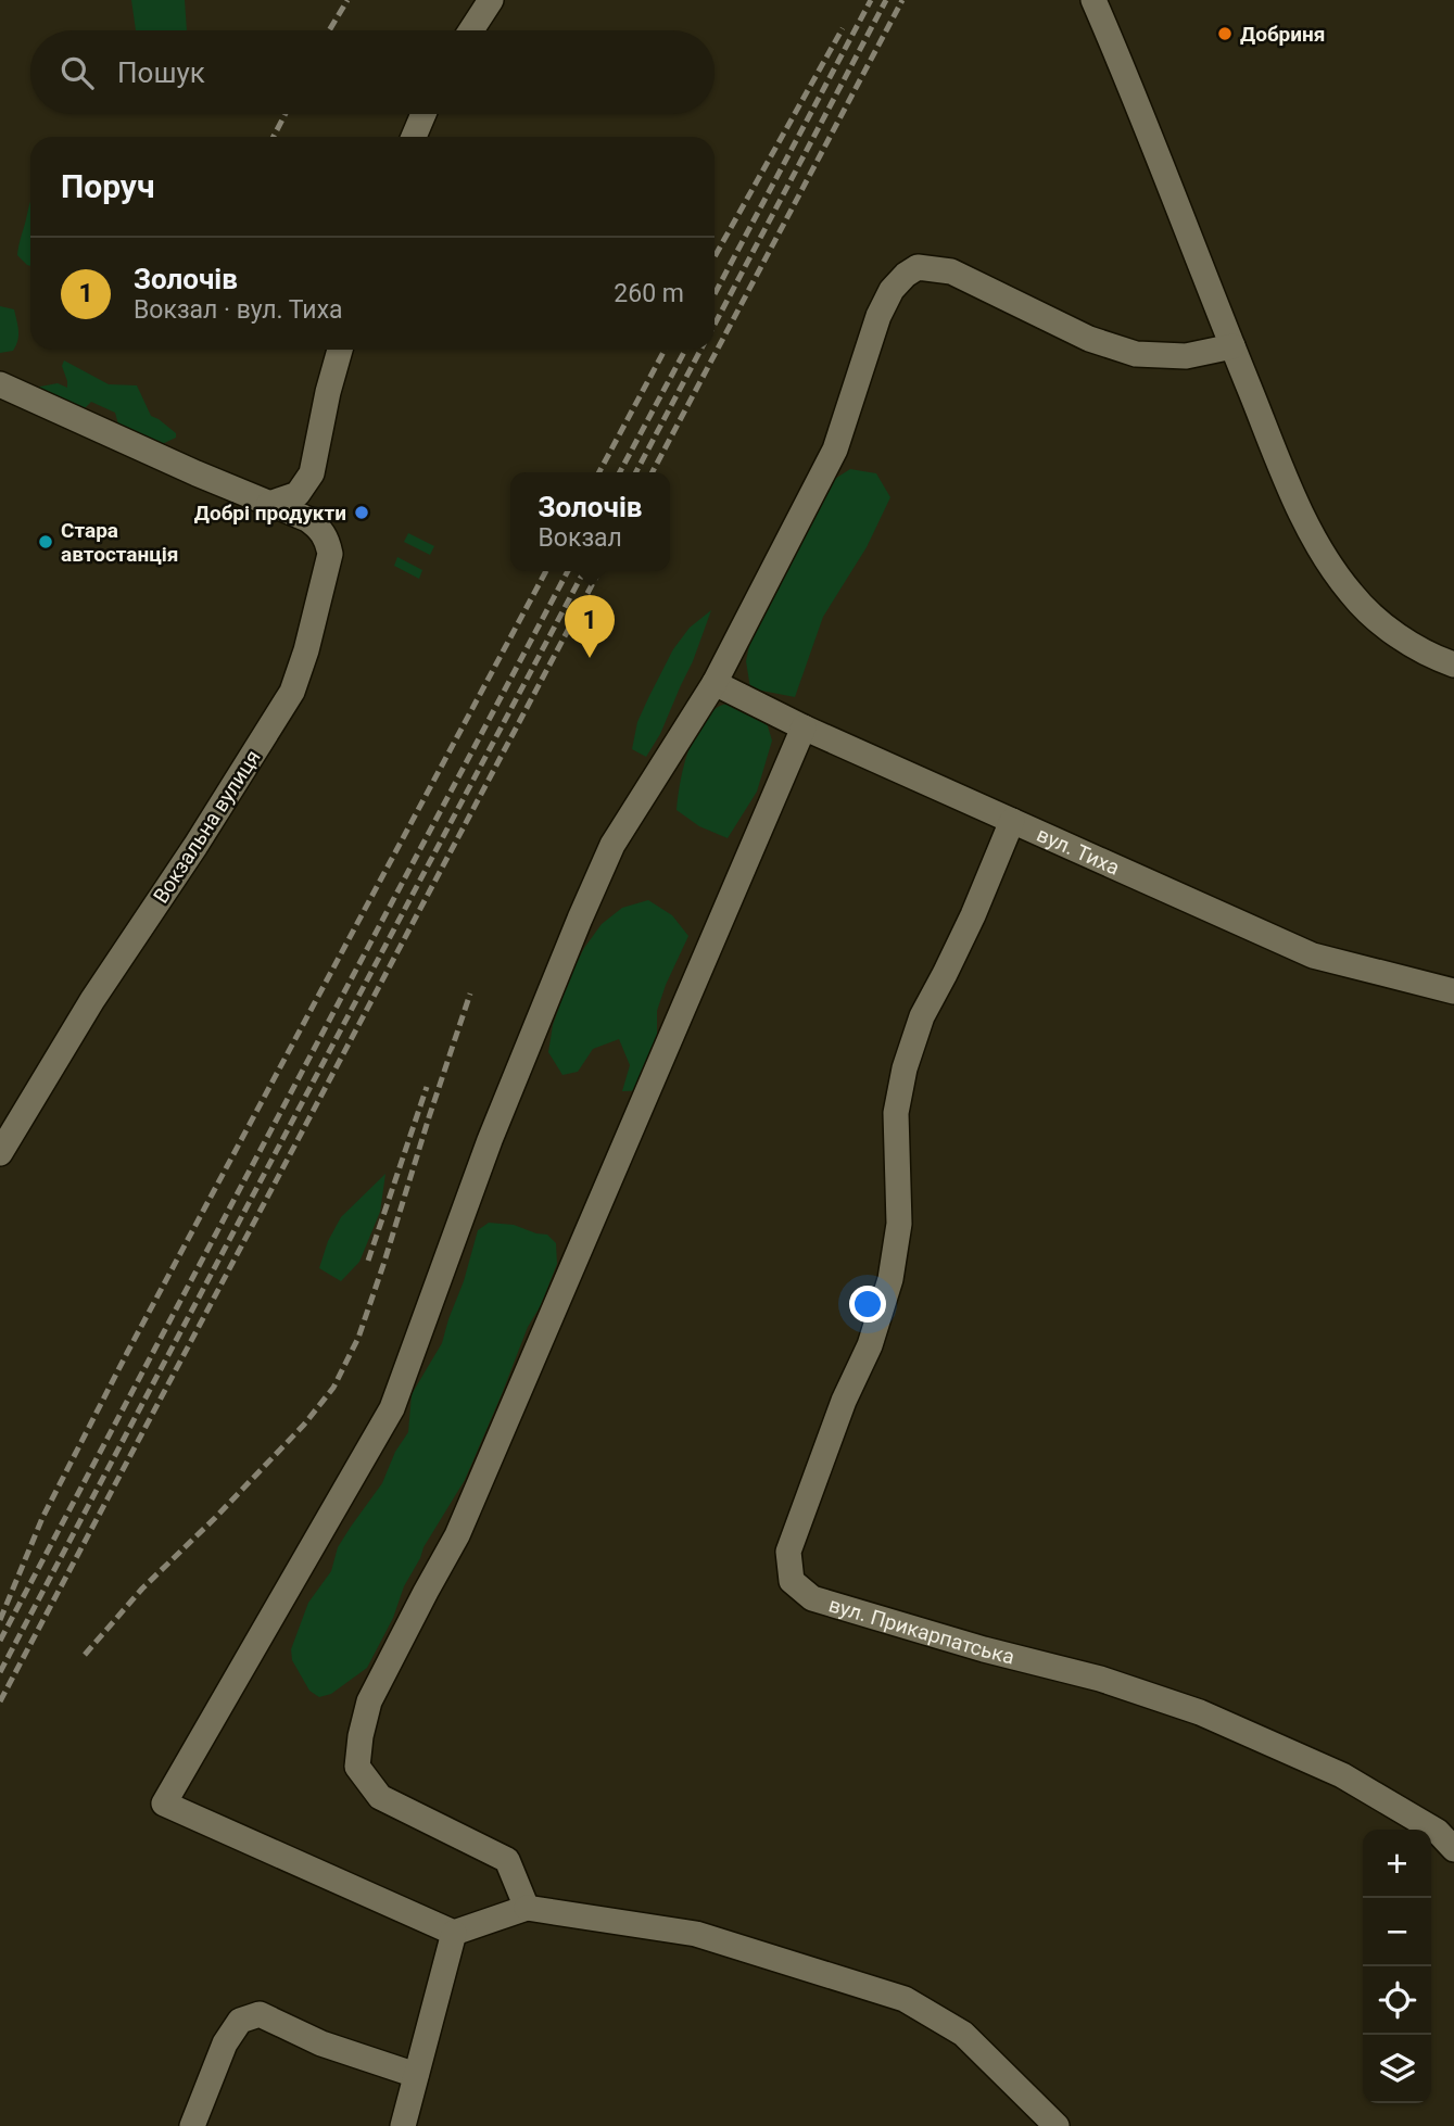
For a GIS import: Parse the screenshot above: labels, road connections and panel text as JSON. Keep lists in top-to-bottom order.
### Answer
{
  "streets": {
    "street": ["Вокзальна вулиця", "вул. Тиха", "вул. Прикарпатська"]
  },
  "crossings": [
    ["вул. Тиха", "вул. Прикарпатська"]
  ],
  "places": ["Добриня", "Добрі продукти", "Стара автостанція"],
  "page": {
    "search": "Пошук",
    "heading": "Поруч",
    "list": [
      {
        "mark": "1",
        "name": "Золочів",
        "note": "Вокзал · вул. Тиха",
        "value": "260 m"
      }
    ],
    "popup": ["Золочів", "Вокзал"],
    "pins": "1",
    "map_buttons": ["+", "−"]
  }
}
